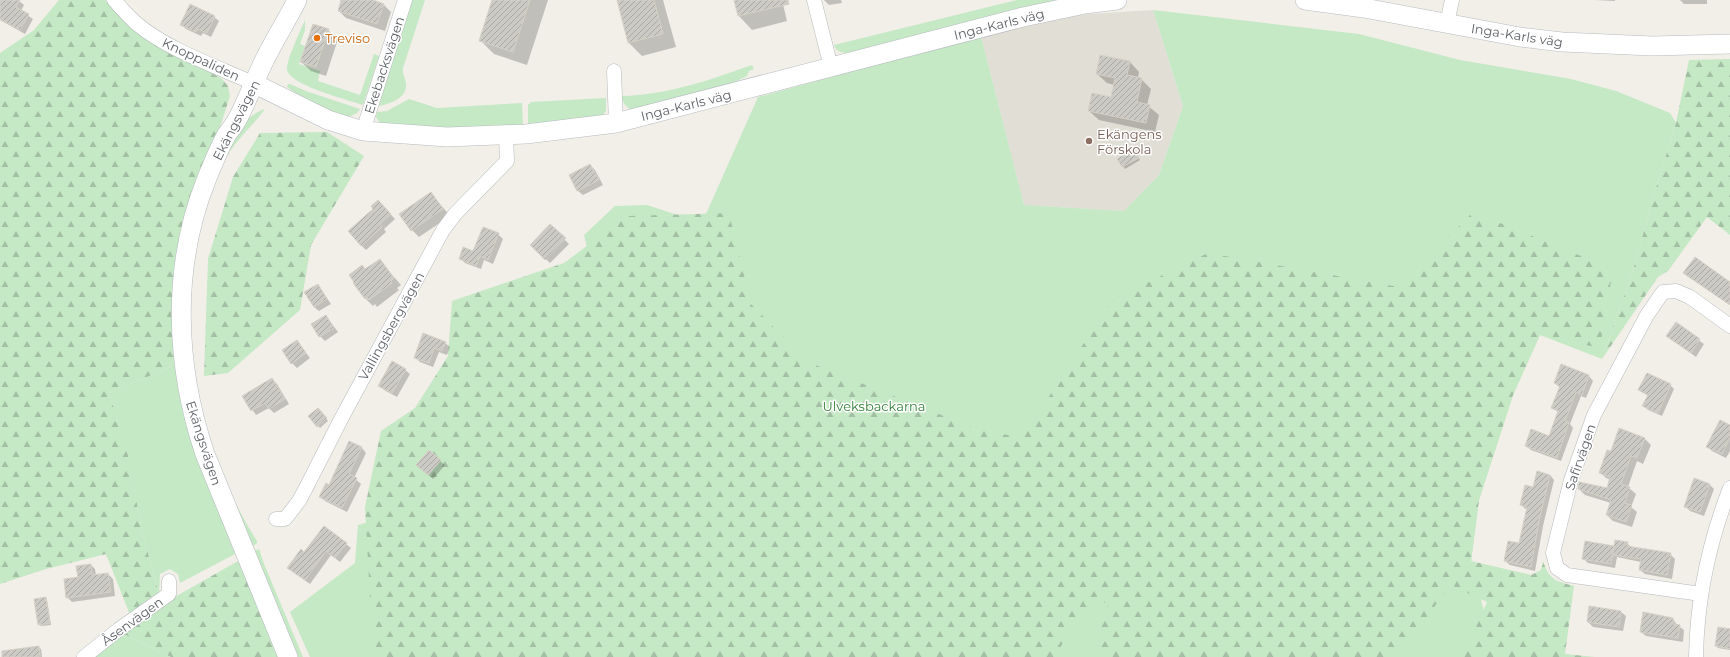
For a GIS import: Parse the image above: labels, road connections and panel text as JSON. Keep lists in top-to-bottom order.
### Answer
{
  "streets": {
    "street": [
      "Inga-Karls väg",
      "Knoppaliden",
      "Ekebacksvägen",
      "Ekängsvägen",
      "Vallingsbergvägen",
      "Safirvägen",
      "Åsenvägen"
    ]
  },
  "crossings": [
    ["Inga-Karls väg", "Knoppaliden"],
    ["Inga-Karls väg", "Ekebacksvägen"],
    ["Inga-Karls väg", "Ekängsvägen"],
    ["Inga-Karls väg", "Vallingsbergvägen"],
    ["Knoppaliden", "Ekängsvägen"]
  ],
  "parks": ["Ulveksbackarna"],
  "places": ["Treviso", "Ekängens Förskola"]
}
